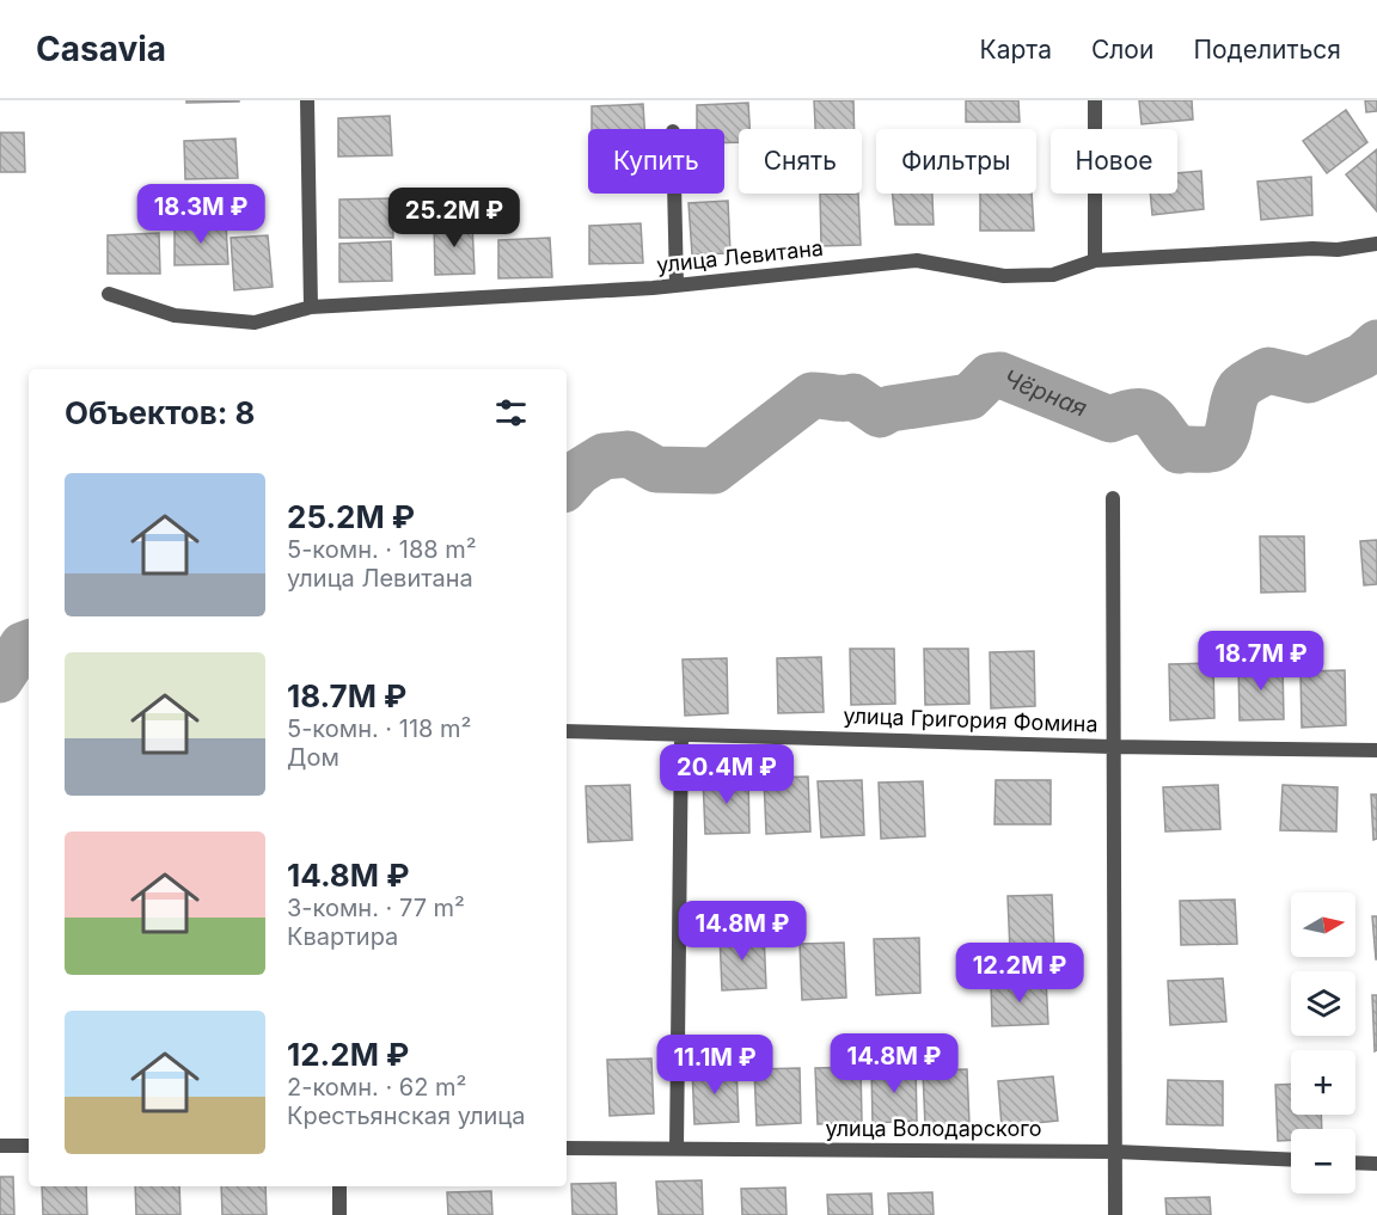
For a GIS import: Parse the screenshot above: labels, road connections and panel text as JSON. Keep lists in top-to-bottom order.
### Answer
{
  "streets": {
    "street": ["улица Левитана", "улица Григория Фомина", "улица Володарского"]
  },
  "water": ["Чёрная"],
  "north": "right",
  "page": {
    "header": "Casavia",
    "nav": ["Карта", "Слои", "Поделиться"],
    "chip": [
      "Купить",
      "Снять",
      "Фильтры",
      "Новое"
    ],
    "price": [
      "18.3M ₽",
      "25.2M ₽",
      "18.7M ₽",
      "20.4M ₽",
      "14.8M ₽",
      "12.2M ₽",
      "14.8M ₽",
      "11.1M ₽"
    ],
    "heading": "Объектов: 8",
    "list": [
      {
        "name": "25.2M ₽",
        "note": "5-комн. · 188 m² · улица Левитана"
      },
      {
        "name": "18.7M ₽",
        "note": "5-комн. · 118 m² · Дом"
      },
      {
        "name": "14.8M ₽",
        "note": "3-комн. · 77 m² · Квартира"
      },
      {
        "name": "12.2M ₽",
        "note": "2-комн. · 62 m² · Крестьянская улица"
      }
    ],
    "map_buttons": ["+", "−"]
  }
}
